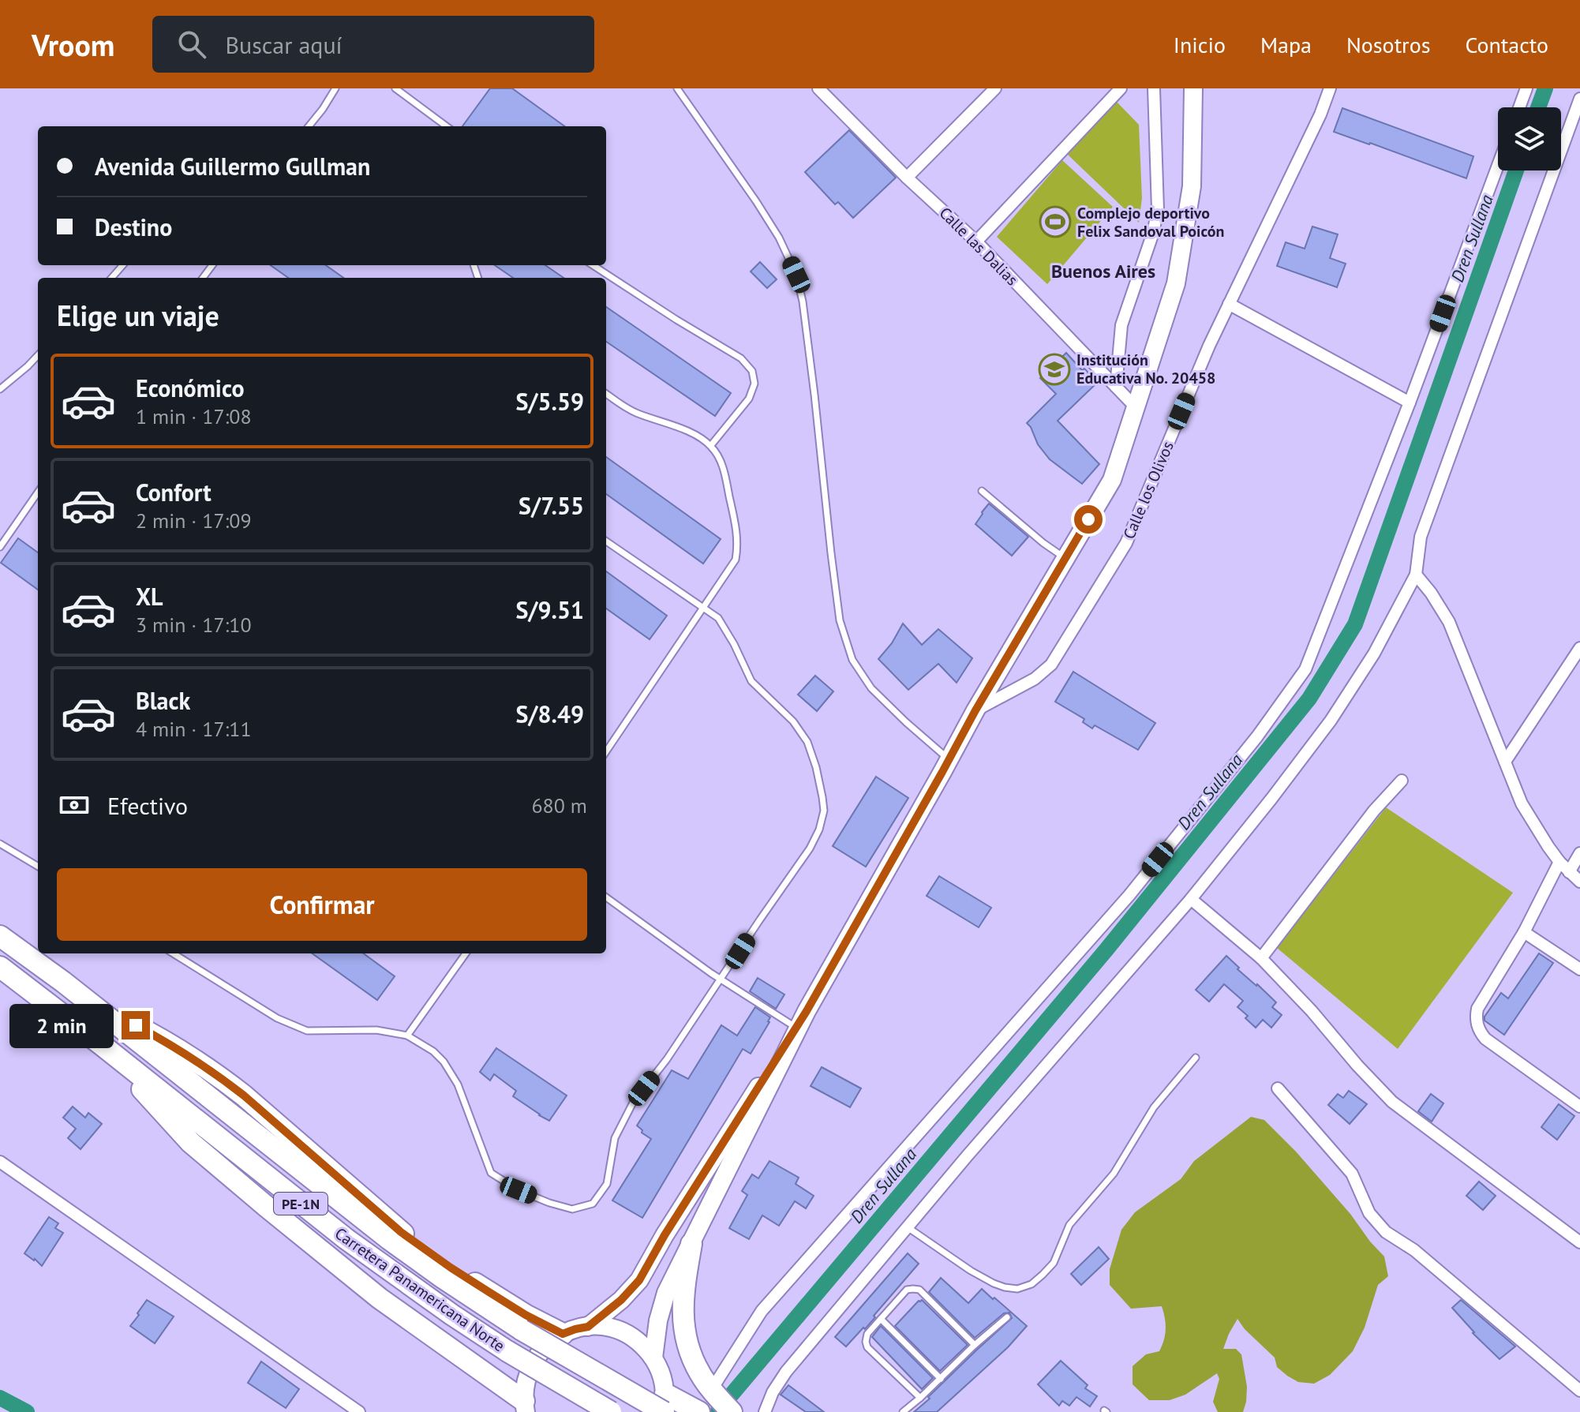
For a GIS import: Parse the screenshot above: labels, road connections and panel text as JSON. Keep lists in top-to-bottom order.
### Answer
{
  "streets": {
    "highway": ["PE-1N", "Carretera Panamericana Norte"],
    "street": ["Calle las Dalias", "Calle los Olivos"]
  },
  "districts": ["Buenos Aires"],
  "water": ["Dren Sullana"],
  "places": {
    "sports": ["Complejo deportivo Felix Sandoval Poicón"],
    "school or university": ["Institución Educativa No. 20458"]
  },
  "page": {
    "header": "Vroom",
    "search": "Buscar aquí",
    "nav": [
      "Inicio",
      "Mapa",
      "Nosotros",
      "Contacto"
    ],
    "banner": ["Avenida Guillermo Gullman", "Destino"],
    "heading": "Elige un viaje",
    "list": [
      {
        "name": "Económico",
        "note": "1 min · 17:08",
        "value": "S/5.59"
      },
      {
        "name": "Confort",
        "note": "2 min · 17:09",
        "value": "S/7.55"
      },
      {
        "name": "XL",
        "note": "3 min · 17:10",
        "value": "S/9.51"
      },
      {
        "name": "Black",
        "note": "4 min · 17:11",
        "value": "S/8.49"
      }
    ],
    "pay": ["Efectivo", "680 m"],
    "buttons": "Confirmar",
    "bubble": "2 min"
  }
}
